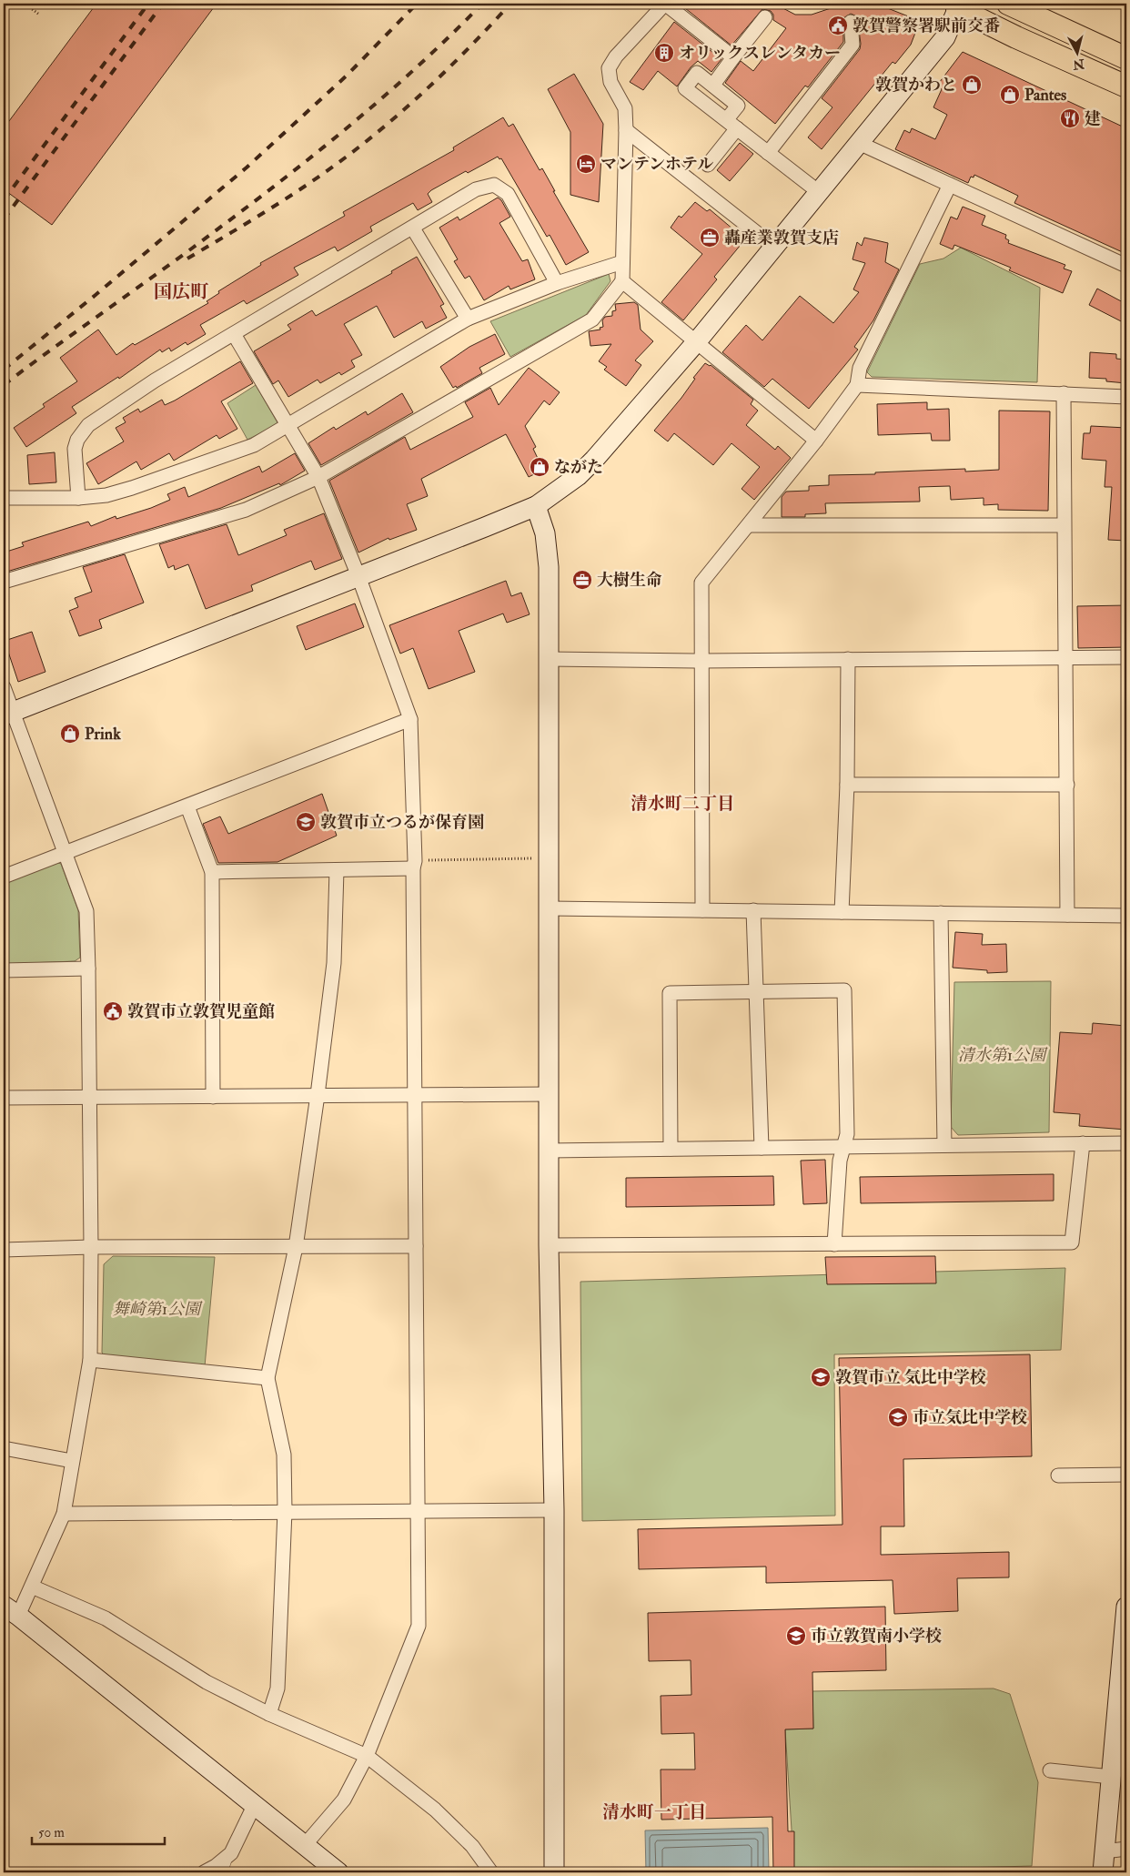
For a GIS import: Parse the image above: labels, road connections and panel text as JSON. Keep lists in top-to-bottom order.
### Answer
{
  "districts": ["国広町", "清水町二丁目", "清水町一丁目"],
  "parks": ["清水第1公園", "舞崎第1公園"],
  "places": {
    "public building": ["敦賀警察署駅前交番", "敦賀市立敦賀児童館"],
    "building": ["オリックスレンタカー"],
    "shop": [
      "敦賀かわと",
      "Pantes",
      "ながた",
      "Prink"
    ],
    "restaurant": ["建"],
    "hotel": ["マンテンホテル"],
    "office": ["轟産業敦賀支店", "大樹生命"],
    "school or university": [
      "敦賀市立つるが保育園",
      "敦賀市立 気比中学校",
      "市立気比中学校",
      "市立敦賀南小学校"
    ]
  },
  "scale_bar": "50 m",
  "north": "bottom"
}
